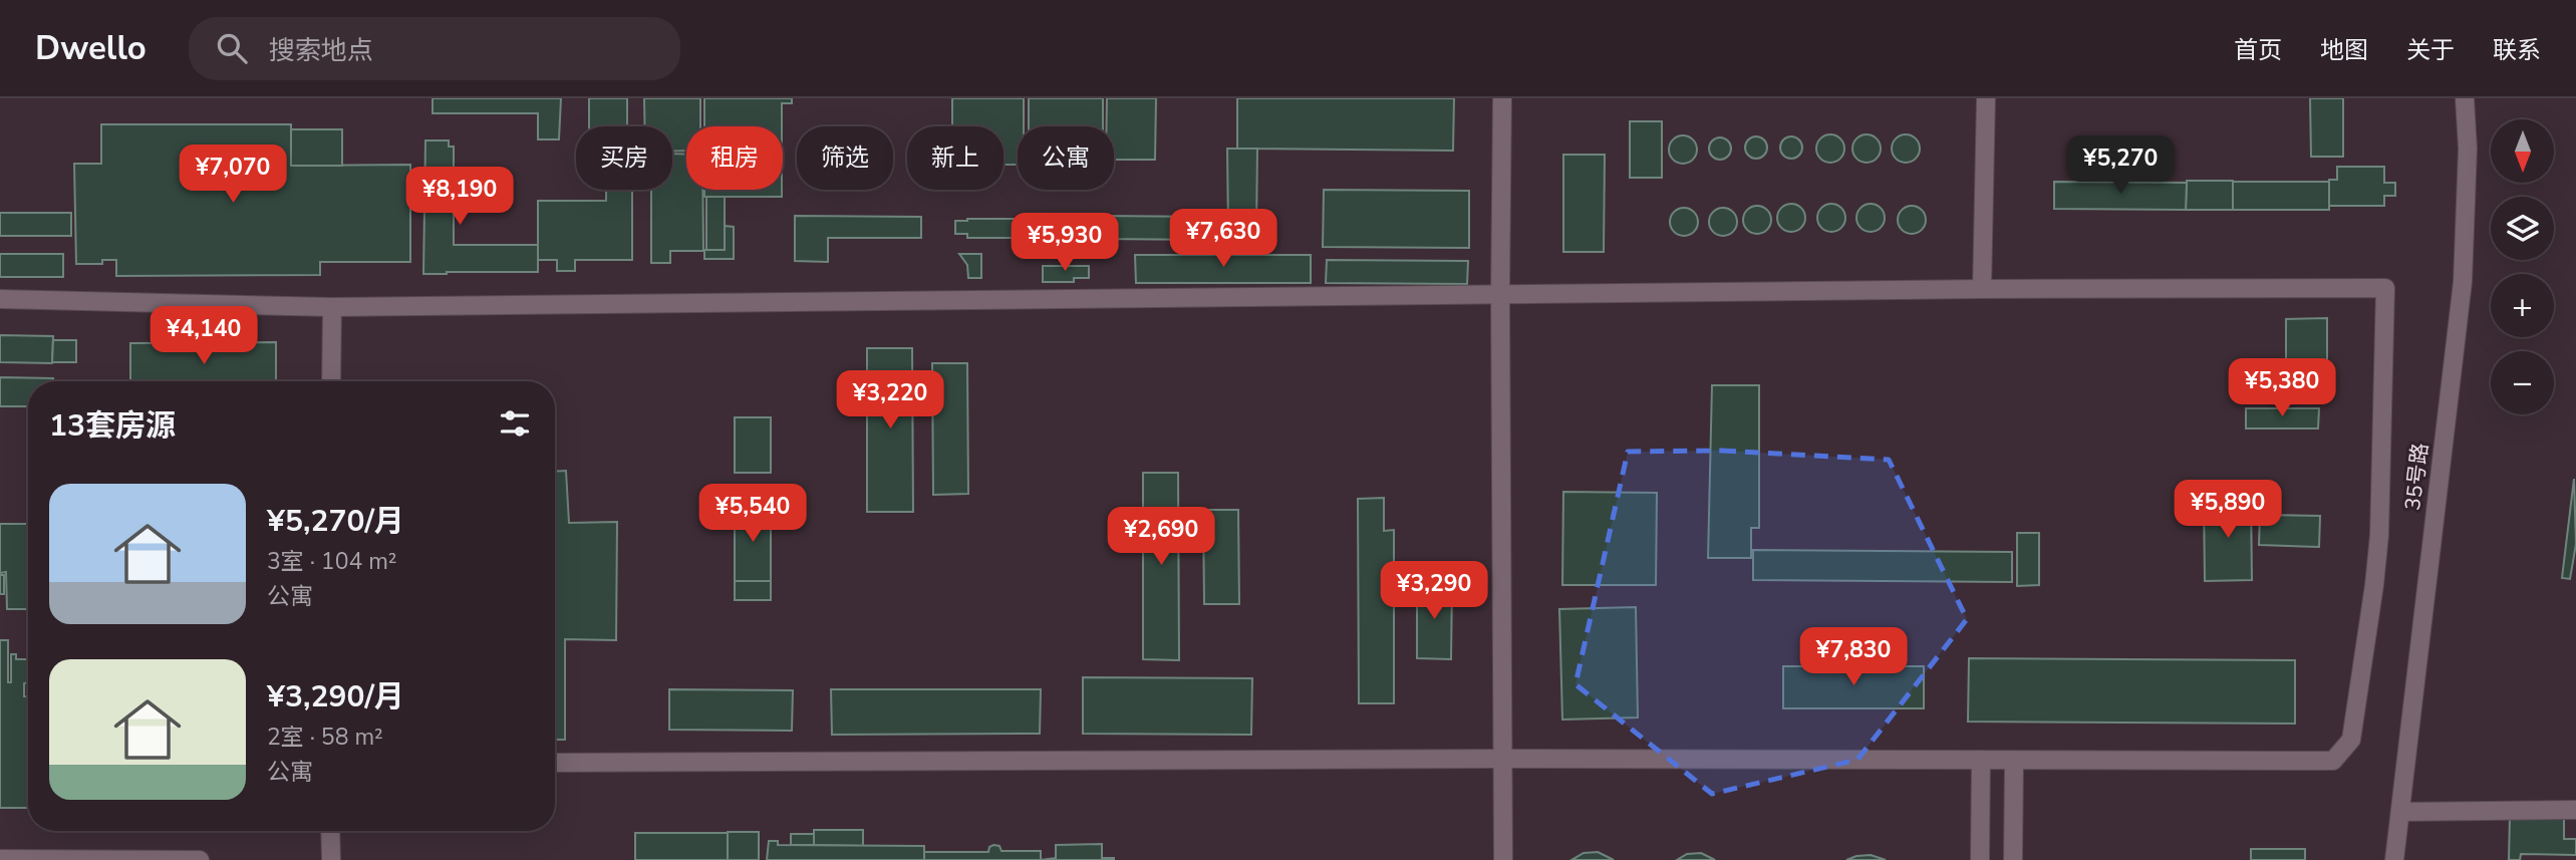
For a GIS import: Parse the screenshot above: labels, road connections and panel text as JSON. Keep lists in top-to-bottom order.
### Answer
{
  "streets": {
    "street": ["35号路"]
  },
  "north": "bottom",
  "page": {
    "header": "Dwello",
    "search": "搜索地点",
    "nav": [
      "首页",
      "地图",
      "关于",
      "联系"
    ],
    "map_buttons": ["+", "−"],
    "chip": [
      "买房",
      "租房",
      "筛选",
      "新上",
      "公寓"
    ],
    "price": [
      "¥5,270",
      "¥7,070",
      "¥8,190",
      "¥7,630",
      "¥5,930",
      "¥4,140",
      "¥5,380",
      "¥3,220",
      "¥5,890",
      "¥5,540",
      "¥2,690",
      "¥3,290",
      "¥7,830"
    ],
    "heading": "13套房源",
    "list": [
      {
        "name": "¥5,270/月",
        "note": "3室 · 104 m² · 公寓"
      },
      {
        "name": "¥3,290/月",
        "note": "2室 · 58 m² · 公寓"
      }
    ]
  }
}
